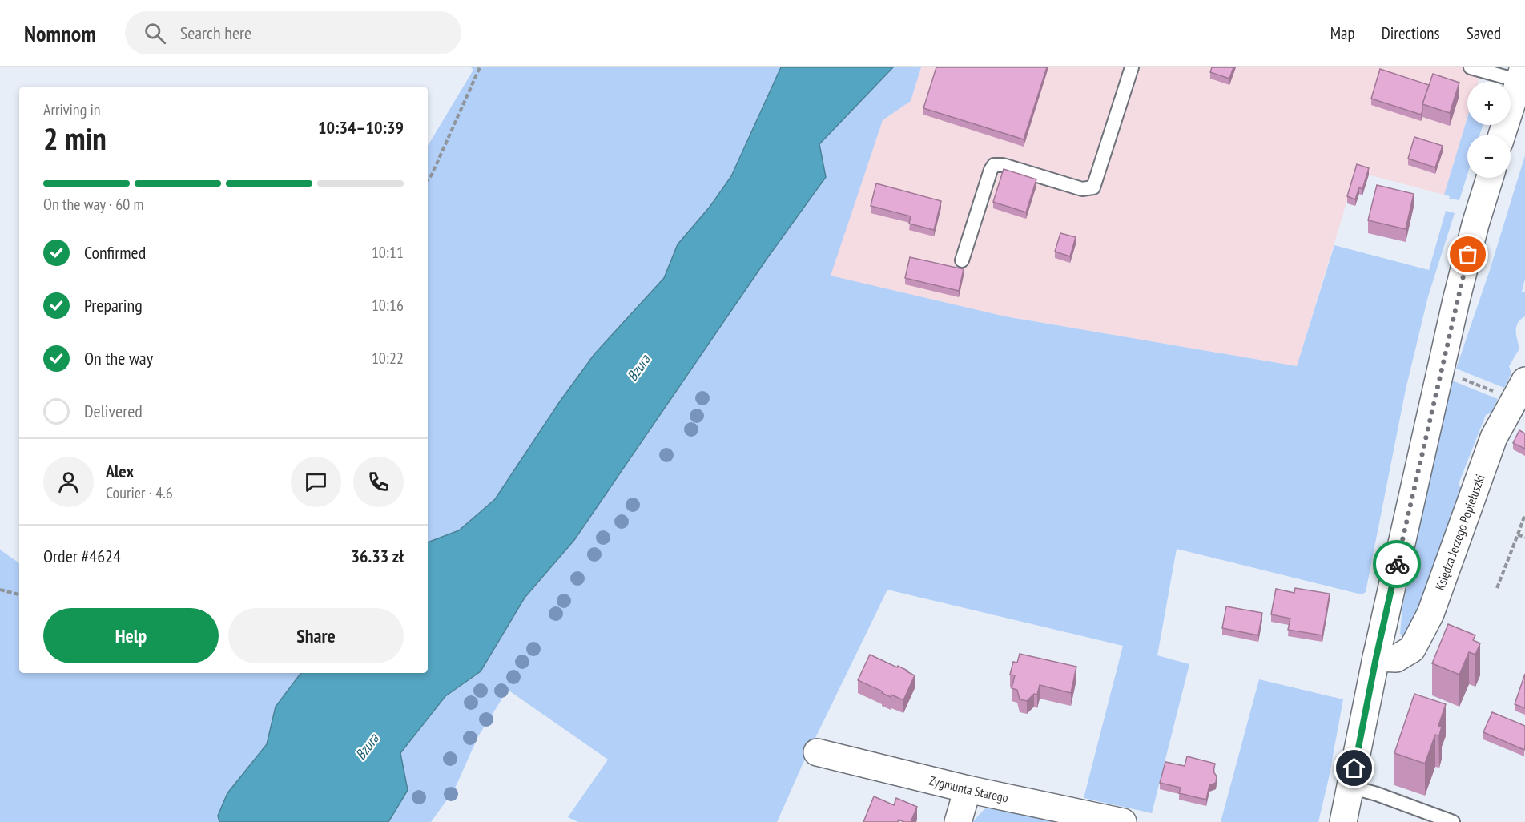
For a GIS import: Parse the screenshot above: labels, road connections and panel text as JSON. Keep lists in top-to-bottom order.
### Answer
{
  "streets": {
    "main road": ["Księdza Jerzego Popiełuszki", "Zygmunta Starego"]
  },
  "water": ["Bzura"],
  "page": {
    "header": "Nomnom",
    "search": "Search here",
    "nav": ["Map", "Directions", "Saved"],
    "map_buttons": ["+", "−"],
    "heading": ["2 min", "Arriving in", "10:34–10:39"],
    "panel": [
      "Alex",
      "Courier · 4.6",
      "Order #4624",
      "36.33 zł"
    ],
    "bar": "On the way · 60 m",
    "list": [
      ["Confirmed", "10:11"],
      ["Preparing", "10:16"],
      ["On the way", "10:22"],
      "Delivered"
    ],
    "buttons": ["Help", "Share"]
  }
}
